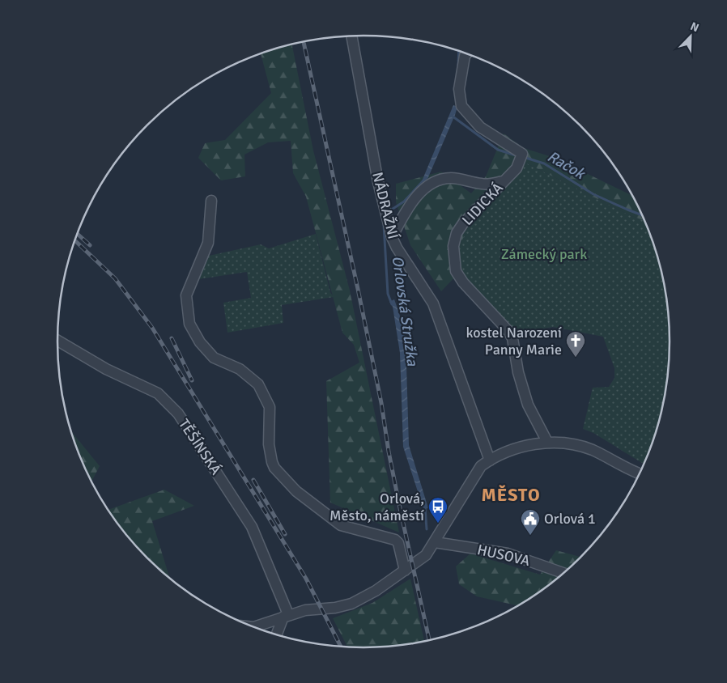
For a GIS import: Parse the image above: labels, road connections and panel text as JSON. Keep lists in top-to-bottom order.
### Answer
{
  "streets": {
    "street": [
      "LIDICKÁ",
      "NÁDRAŽNÍ",
      "TĚŠÍNSKÁ",
      "HUSOVA"
    ]
  },
  "districts": ["MĚSTO"],
  "water": ["Račok", "Orlovská Stružka"],
  "parks": ["Zámecký park"],
  "places": {
    "church": ["kostel Narození Panny Marie"],
    "bus stop": ["Orlová, Město, náměstí"],
    "public building": ["Orlová 1"]
  },
  "north": "top right"
}
